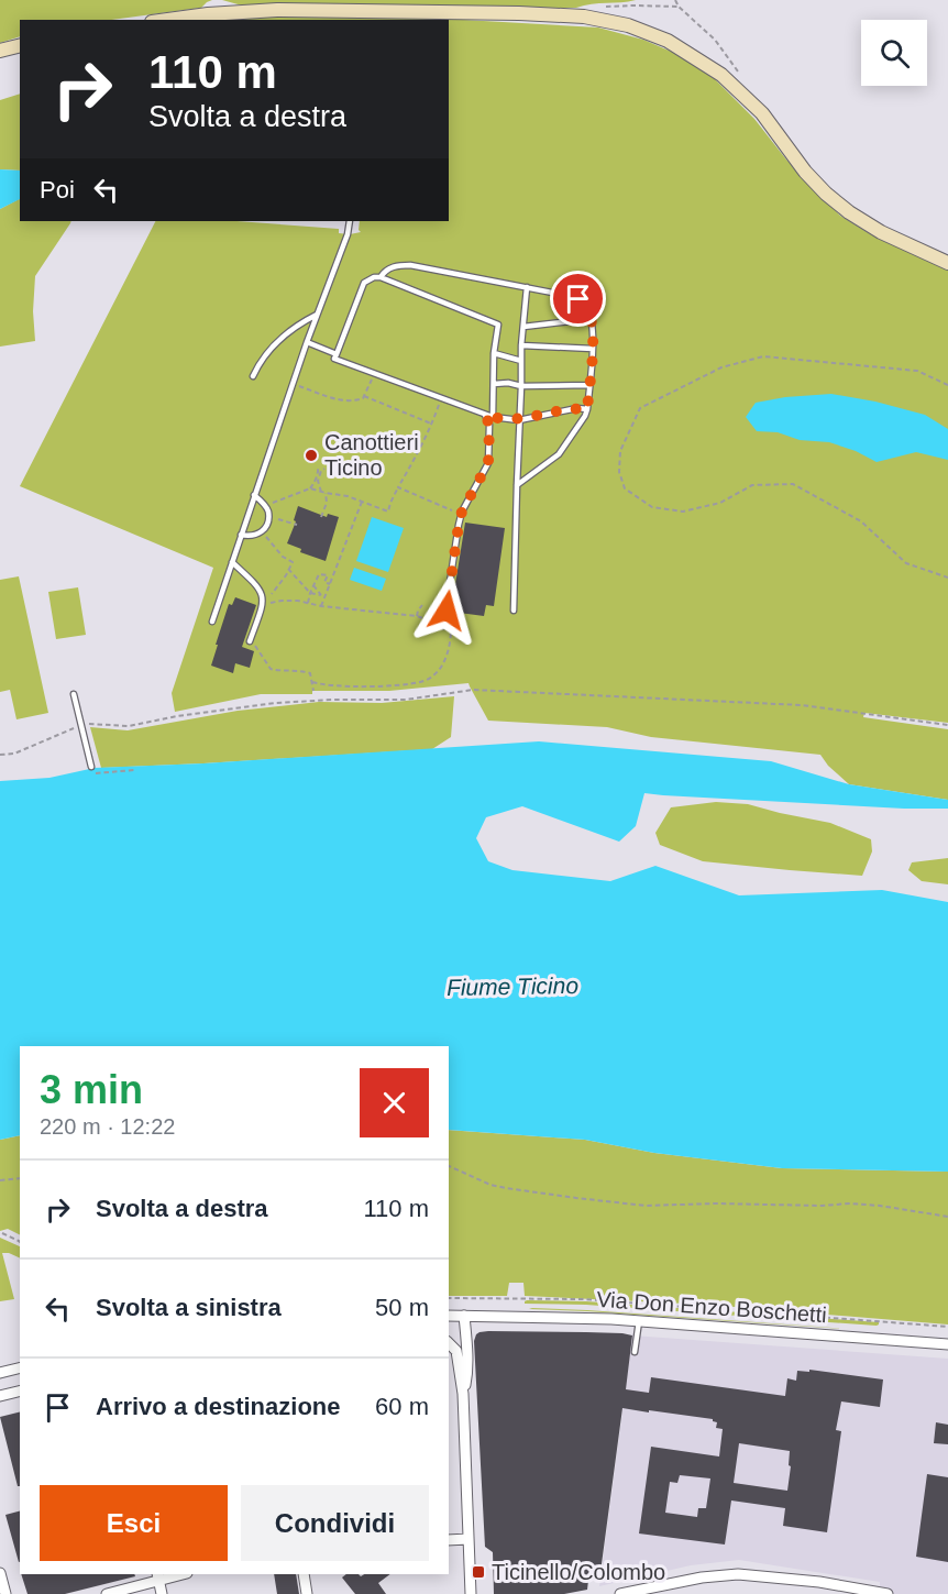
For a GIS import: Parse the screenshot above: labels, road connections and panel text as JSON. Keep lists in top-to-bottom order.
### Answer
{
  "streets": {
    "street": ["Via Don Enzo Boschetti"]
  },
  "water": ["Fiume Ticino"],
  "places": {
    "other": ["Canottieri Ticino"],
    "transit": ["Ticinello/Colombo"]
  },
  "page": {
    "turn": ["110 m", "Svolta a destra"],
    "then": "Poi",
    "heading": ["3 min", "220 m · 12:22"],
    "list": [
      {
        "name": "Svolta a destra",
        "value": "110 m"
      },
      {
        "name": "Svolta a sinistra",
        "value": "50 m"
      },
      {
        "name": "Arrivo a destinazione",
        "value": "60 m"
      }
    ],
    "buttons": ["Esci", "Condividi"]
  }
}
